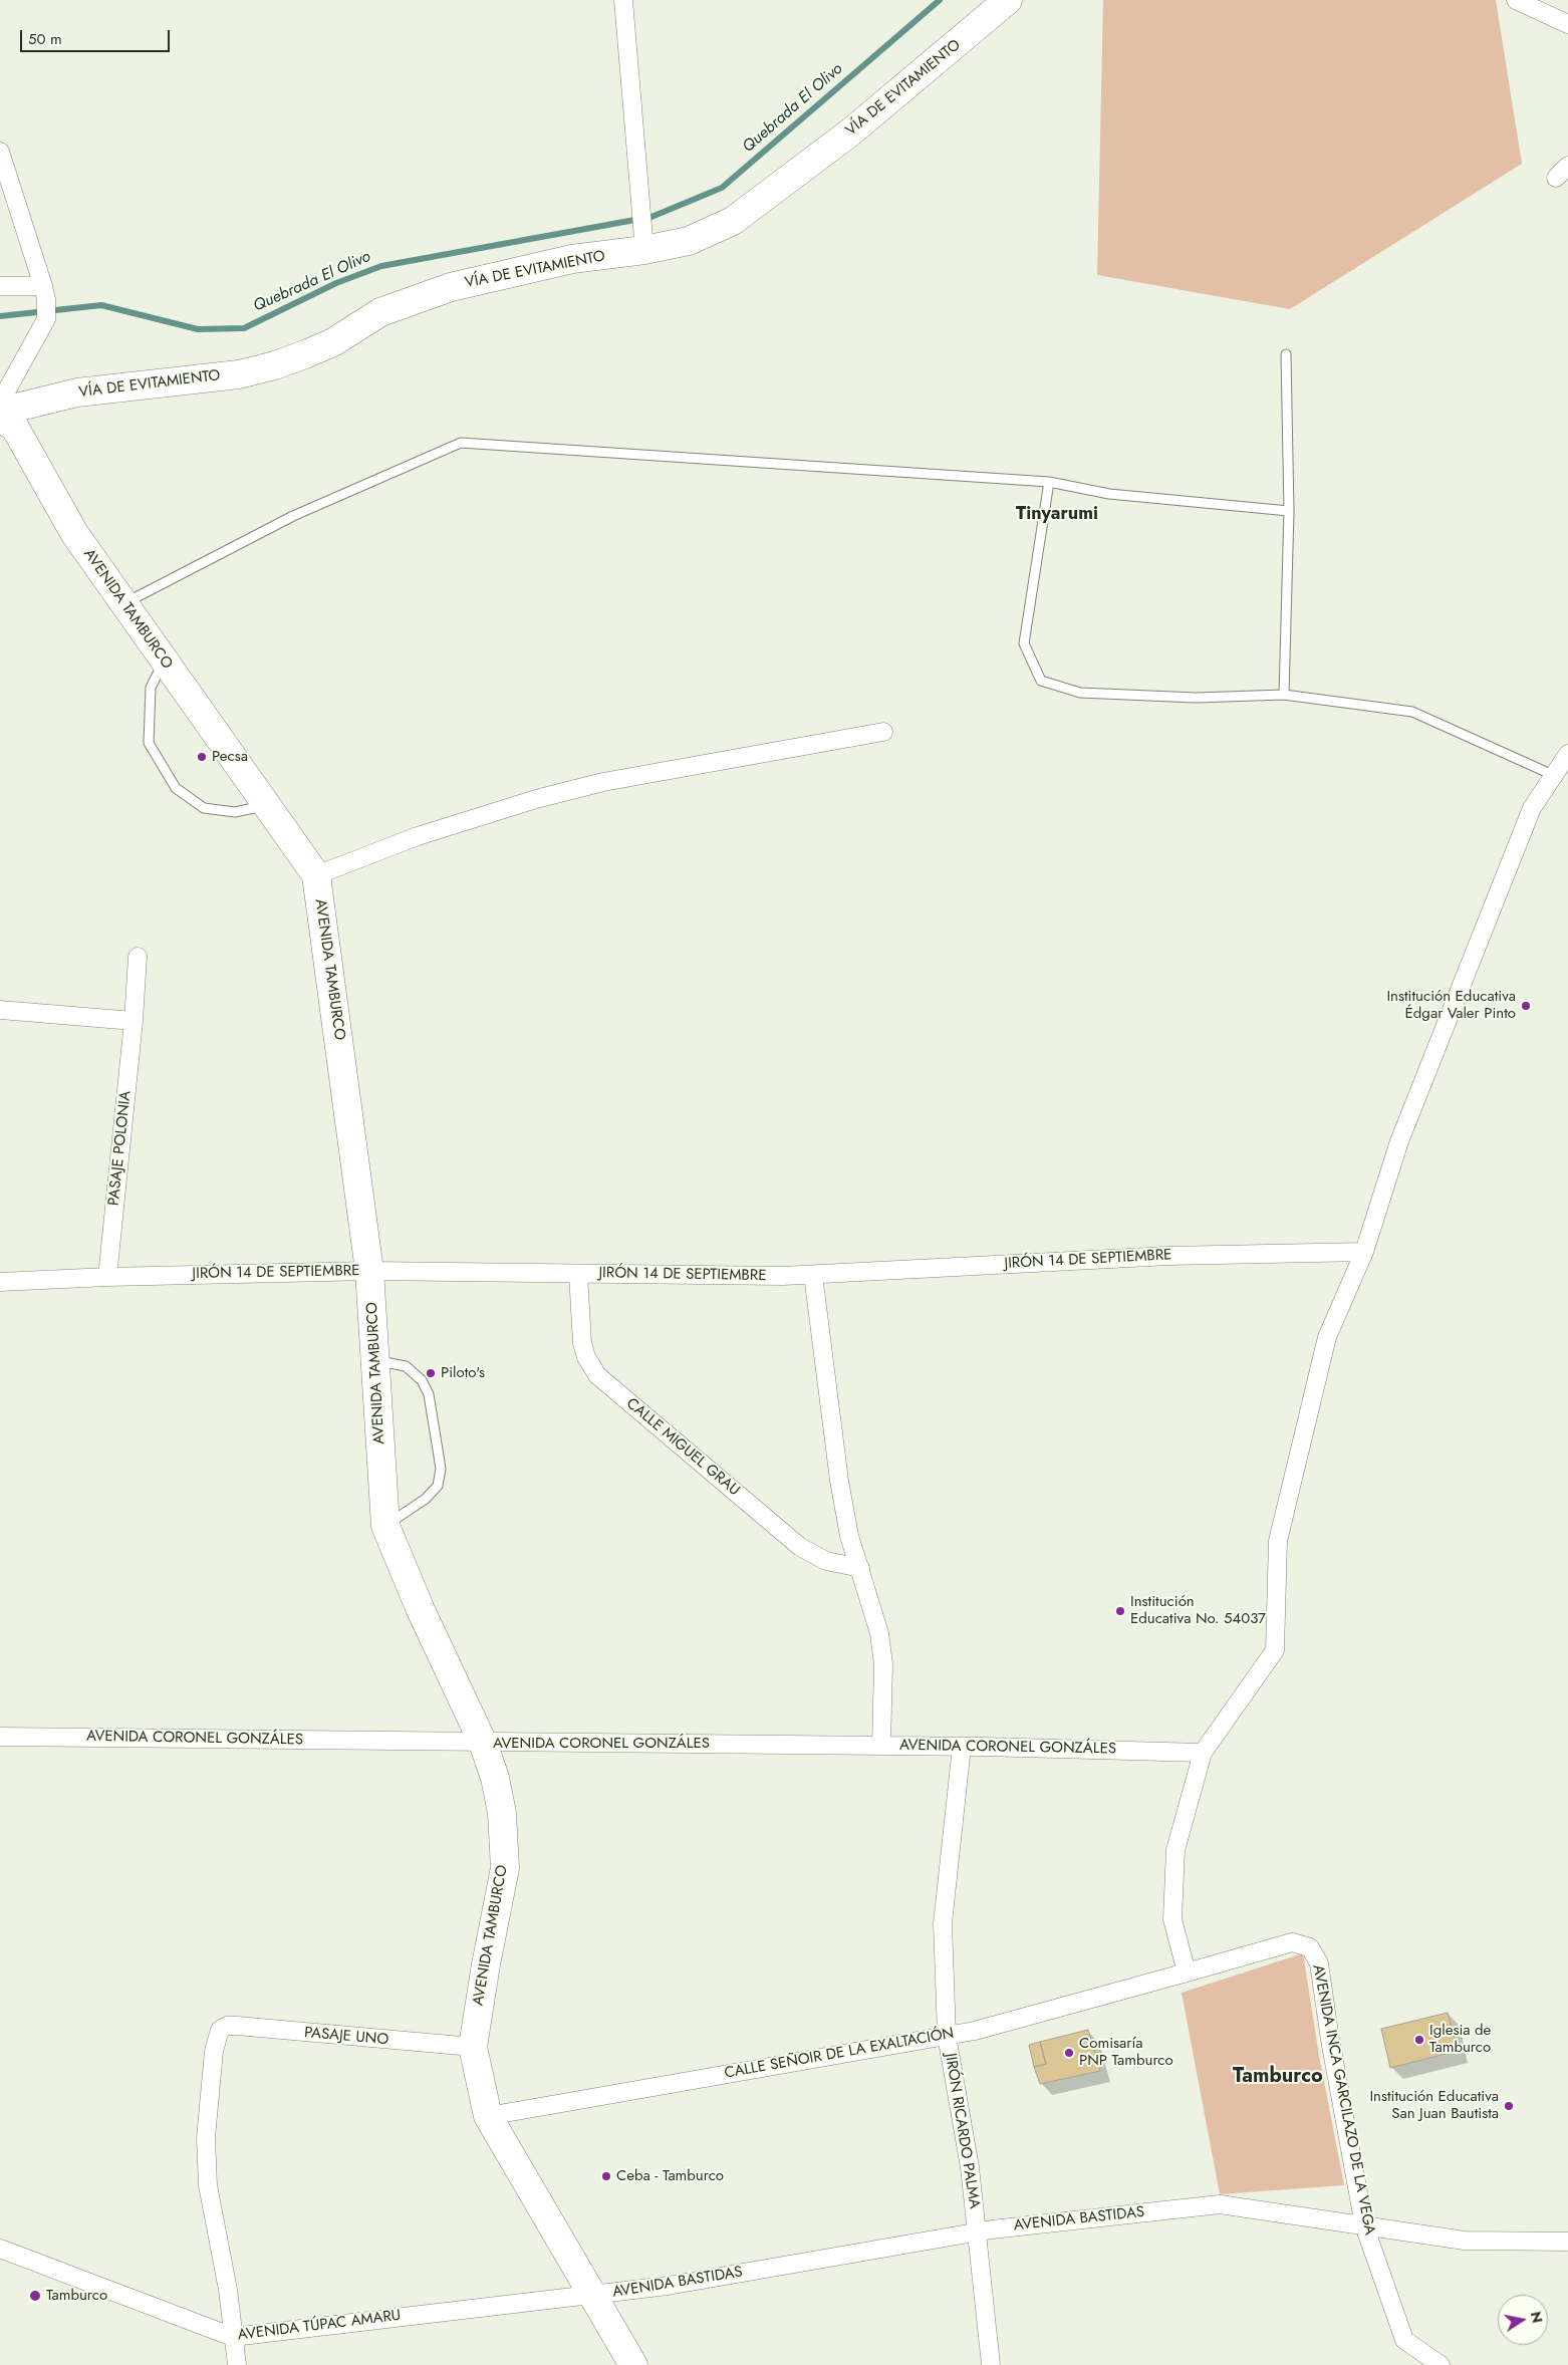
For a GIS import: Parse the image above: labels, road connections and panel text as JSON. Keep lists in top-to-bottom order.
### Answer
{
  "streets": {
    "main road": ["VÍA DE EVITAMIENTO", "AVENIDA TAMBURCO"],
    "street": [
      "PASAJE POLONIA",
      "JIRÓN 14 DE SEPTIEMBRE",
      "CALLE MIGUEL GRAU",
      "AVENIDA CORONEL GONZÁLES",
      "PASAJE UNO",
      "CALLE SEÑOIR DE LA EXALTACIÓN",
      "AVENIDA INCA GARCILAZO DE LA VEGA",
      "JIRÓN RICARDO PALMA",
      "AVENIDA BASTIDAS",
      "AVENIDA TÚPAC AMARU"
    ]
  },
  "crossings": [
    ["AVENIDA TAMBURCO", "JIRÓN 14 DE SEPTIEMBRE"],
    ["AVENIDA TAMBURCO", "AVENIDA CORONEL GONZÁLES"],
    ["AVENIDA TAMBURCO", "PASAJE UNO"],
    ["AVENIDA TAMBURCO", "CALLE SEÑOIR DE LA EXALTACIÓN"],
    ["AVENIDA TAMBURCO", "AVENIDA BASTIDAS"],
    ["AVENIDA TAMBURCO", "AVENIDA TÚPAC AMARU"],
    ["PASAJE POLONIA", "JIRÓN 14 DE SEPTIEMBRE"],
    ["JIRÓN 14 DE SEPTIEMBRE", "CALLE MIGUEL GRAU"],
    ["AVENIDA CORONEL GONZÁLES", "JIRÓN RICARDO PALMA"],
    ["PASAJE UNO", "AVENIDA TÚPAC AMARU"],
    ["CALLE SEÑOIR DE LA EXALTACIÓN", "AVENIDA INCA GARCILAZO DE LA VEGA"],
    ["CALLE SEÑOIR DE LA EXALTACIÓN", "JIRÓN RICARDO PALMA"],
    ["AVENIDA INCA GARCILAZO DE LA VEGA", "AVENIDA BASTIDAS"],
    ["JIRÓN RICARDO PALMA", "AVENIDA BASTIDAS"],
    ["AVENIDA BASTIDAS", "AVENIDA TÚPAC AMARU"]
  ],
  "districts": ["Tinyarumi", "Tamburco"],
  "water": ["Quebrada El Olivo"],
  "places": [
    "Pecsa",
    "Institución Educativa Édgar Valer Pinto",
    "Piloto's",
    "Institución Educativa No. 54037",
    "Iglesia de Tamburco",
    "Comisaría PNP Tamburco",
    "Institución Educativa San Juan Bautista",
    "Ceba - Tamburco",
    "Tamburco"
  ],
  "scale_bar": "50 m",
  "north": "right"
}
